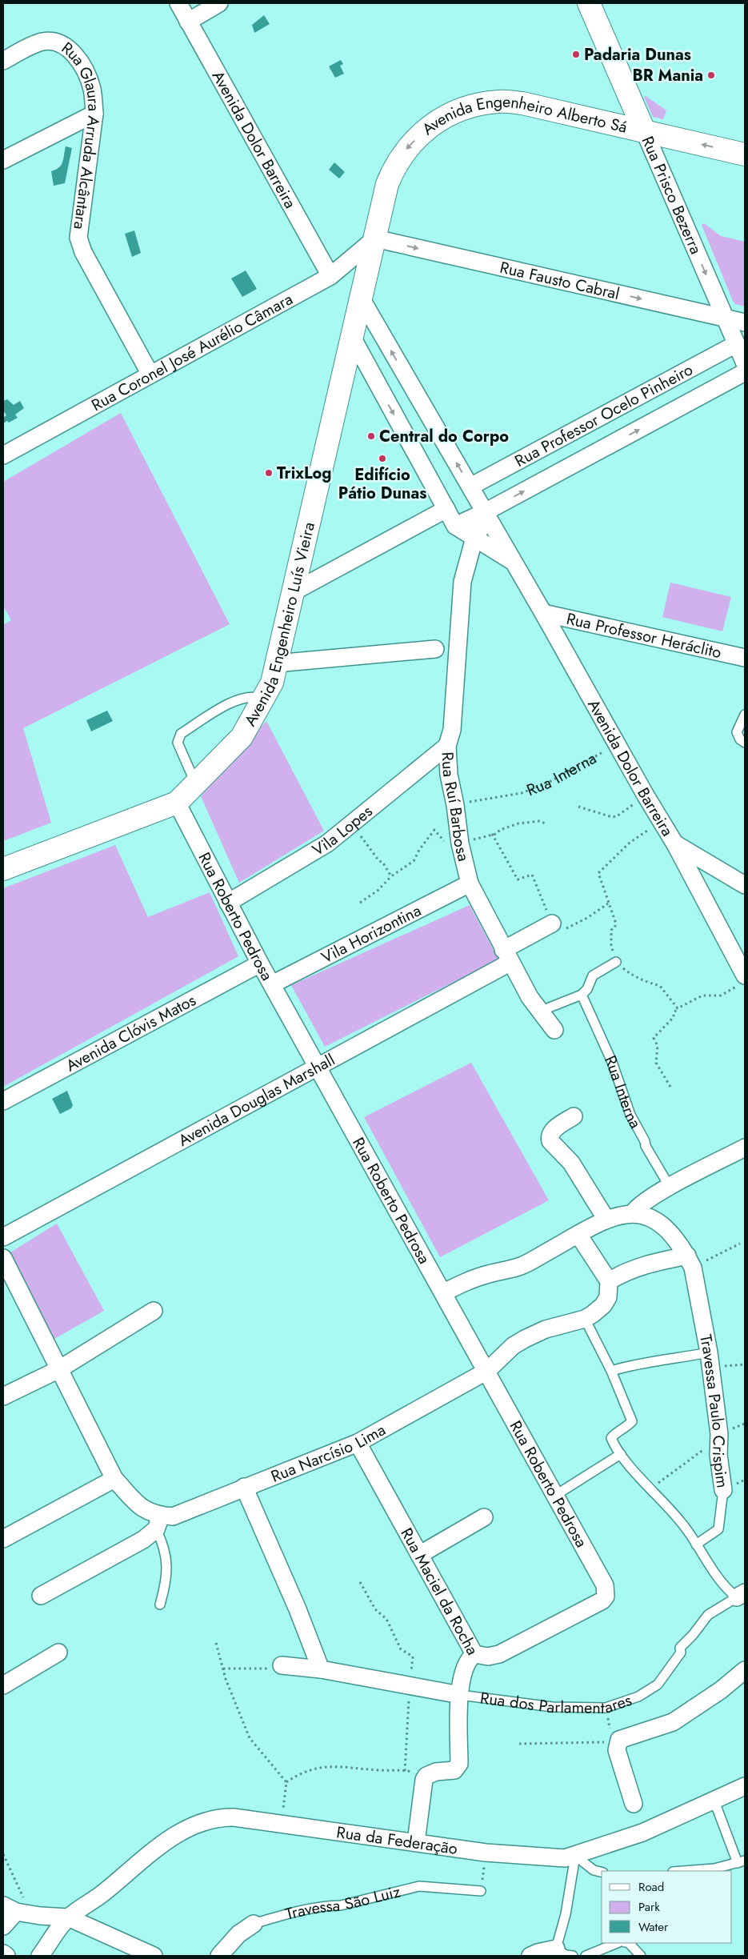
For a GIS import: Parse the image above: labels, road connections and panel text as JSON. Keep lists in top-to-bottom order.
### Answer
{
  "streets": {
    "main road": ["Avenida Engenheiro Alberto Sá", "Rua Prisco Bezerra", "Avenida Engenheiro Luís Vieira"],
    "street": [
      "Rua Glaura Arruda Alcântara",
      "Avenida Dolor Barreira",
      "Rua Fausto Cabral",
      "Rua Coronel José Aurélio Câmara",
      "Rua Professor Ocelo Pinheiro",
      "Rua Professor Heráclito",
      "Rua Ruí Barbosa",
      "Vila Lopes",
      "Rua Roberto Pedrosa",
      "Vila Horizontina",
      "Avenida Clóvis Matos",
      "Avenida Douglas Marshall",
      "Travessa Paulo Crispim",
      "Rua Narcísio Lima",
      "Rua Maciel da Rocha",
      "Rua dos Parlamentares",
      "Rua da Federação",
      "Travessa São Luiz"
    ],
    "lane": ["Rua Interna"]
  },
  "crossings": [
    ["Avenida Engenheiro Alberto Sá", "Rua Prisco Bezerra"],
    ["Avenida Engenheiro Alberto Sá", "Rua Fausto Cabral"],
    ["Avenida Engenheiro Alberto Sá", "Rua Coronel José Aurélio Câmara"],
    ["Avenida Engenheiro Alberto Sá", "Avenida Engenheiro Luís Vieira"],
    ["Rua Glaura Arruda Alcântara", "Rua Coronel José Aurélio Câmara"],
    ["Avenida Dolor Barreira", "Rua Coronel José Aurélio Câmara"],
    ["Avenida Dolor Barreira", "Rua Professor Ocelo Pinheiro"],
    ["Avenida Dolor Barreira", "Avenida Engenheiro Luís Vieira"],
    ["Avenida Dolor Barreira", "Rua Professor Heráclito"],
    ["Avenida Dolor Barreira", "Rua Interna"],
    ["Avenida Dolor Barreira", "Rua Ruí Barbosa"],
    ["Rua Prisco Bezerra", "Rua Fausto Cabral"],
    ["Rua Prisco Bezerra", "Rua Professor Ocelo Pinheiro"],
    ["Rua Fausto Cabral", "Rua Coronel José Aurélio Câmara"],
    ["Rua Fausto Cabral", "Avenida Engenheiro Luís Vieira"],
    ["Rua Coronel José Aurélio Câmara", "Avenida Engenheiro Luís Vieira"],
    ["Rua Professor Ocelo Pinheiro", "Rua Ruí Barbosa"],
    ["Avenida Engenheiro Luís Vieira", "Rua Roberto Pedrosa"],
    ["Rua Interna", "Rua Ruí Barbosa"],
    ["Rua Ruí Barbosa", "Vila Lopes"],
    ["Rua Ruí Barbosa", "Vila Horizontina"],
    ["Rua Ruí Barbosa", "Avenida Douglas Marshall"],
    ["Vila Lopes", "Rua Roberto Pedrosa"],
    ["Rua Roberto Pedrosa", "Vila Horizontina"],
    ["Rua Roberto Pedrosa", "Avenida Clóvis Matos"],
    ["Rua Roberto Pedrosa", "Avenida Douglas Marshall"],
    ["Rua Roberto Pedrosa", "Rua Narcísio Lima"],
    ["Rua Roberto Pedrosa", "Rua Maciel da Rocha"],
    ["Rua Narcísio Lima", "Rua Maciel da Rocha"],
    ["Rua Maciel da Rocha", "Rua dos Parlamentares"]
  ],
  "one_way": ["Avenida Engenheiro Alberto Sá", "Rua Prisco Bezerra", "Rua Fausto Cabral"],
  "places": [
    "Padaria Dunas",
    "BR Mania",
    "Central do Corpo",
    "Edifício Pátio Dunas",
    "TrixLog"
  ],
  "legend": ["Road", "Park", "Water"]
}
